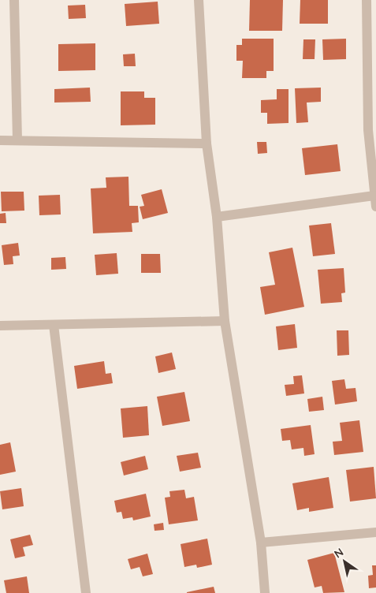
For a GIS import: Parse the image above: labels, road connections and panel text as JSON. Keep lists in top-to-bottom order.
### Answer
{
  "north": "top left"
}
